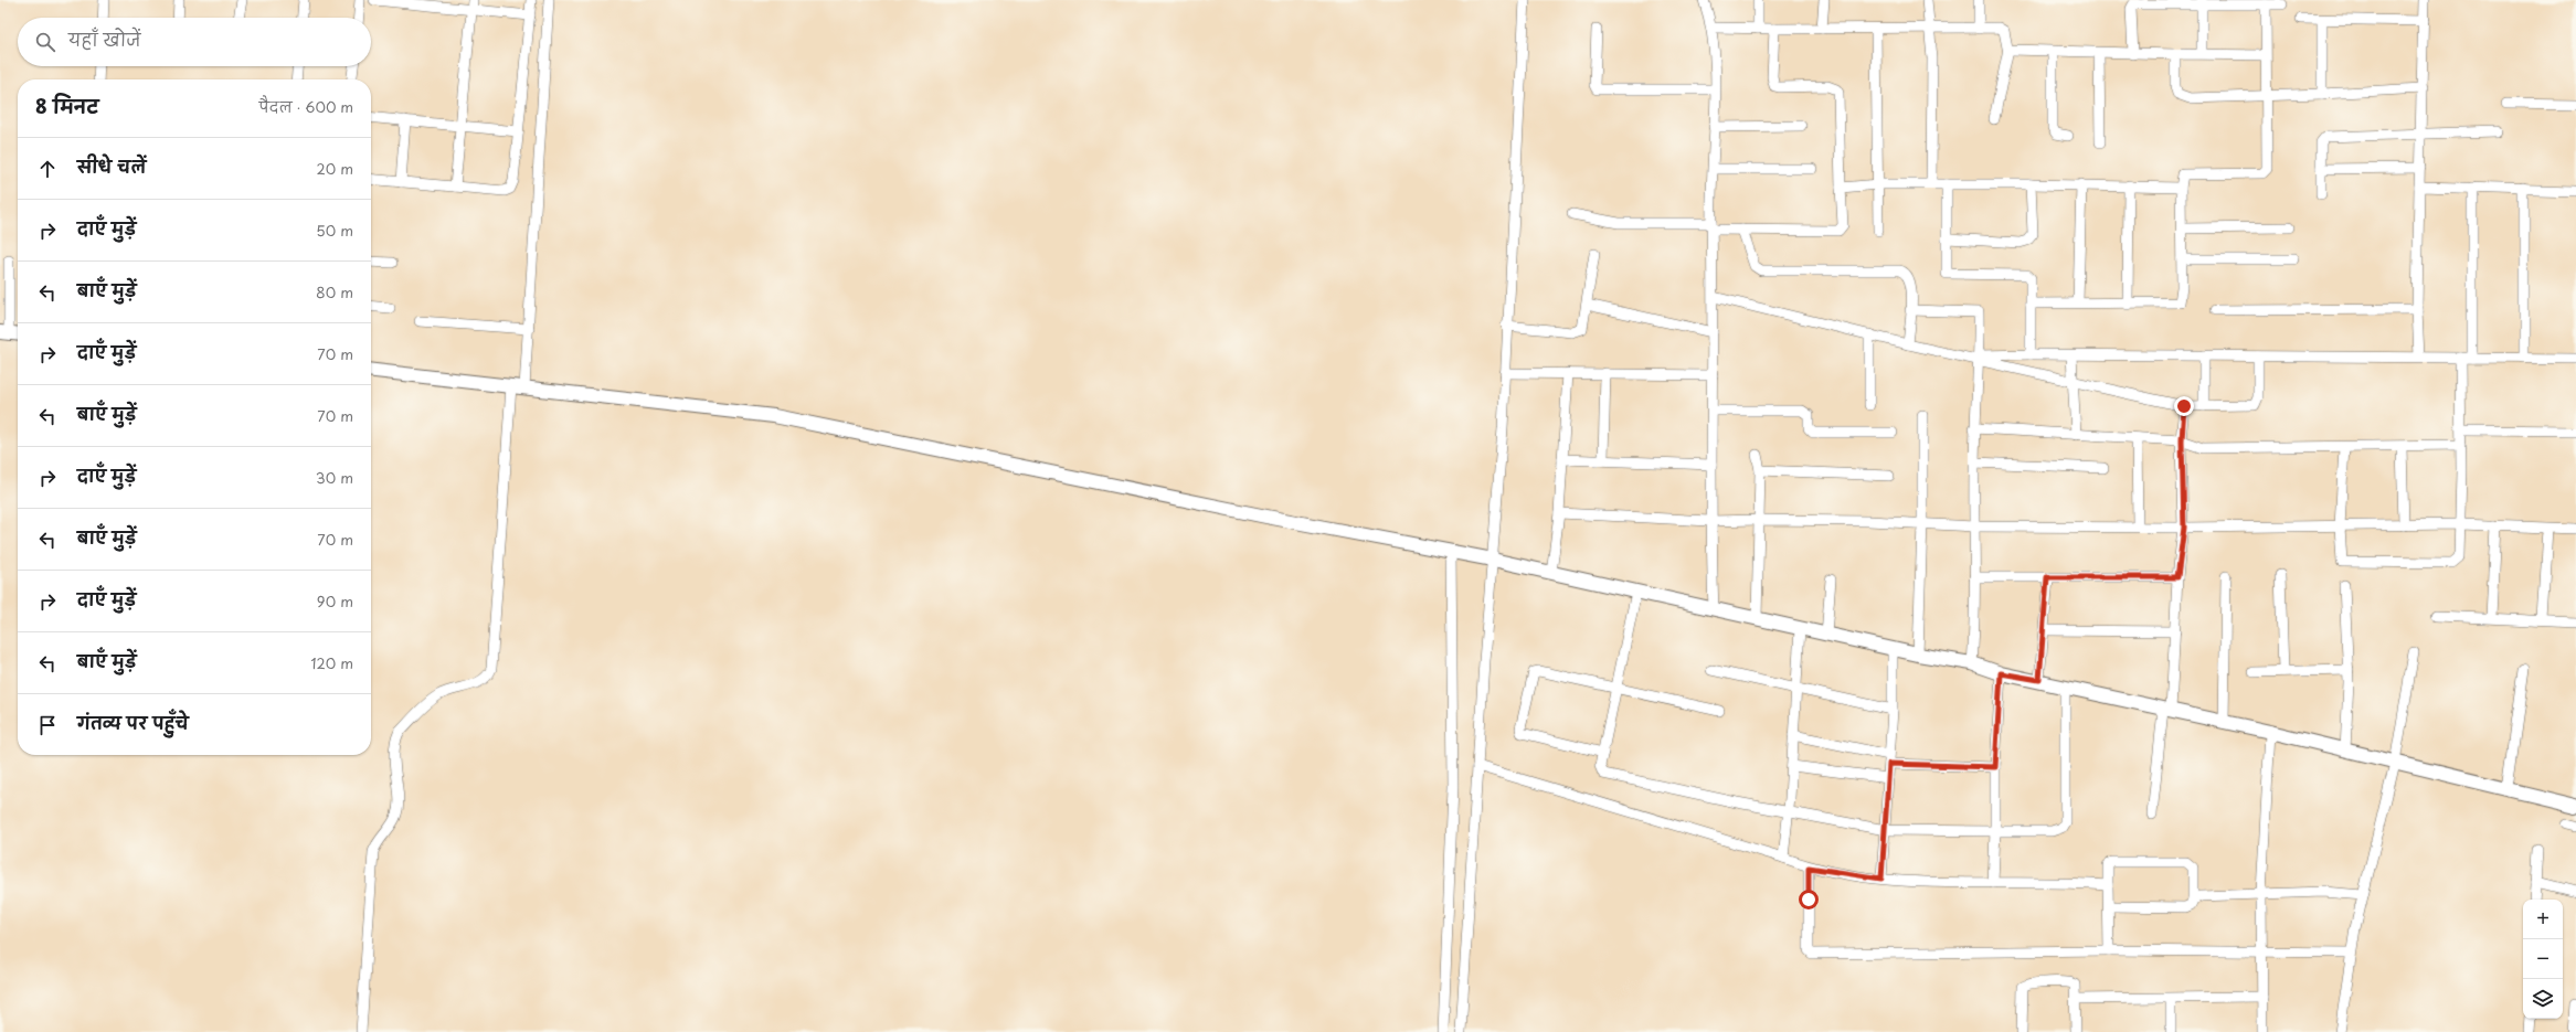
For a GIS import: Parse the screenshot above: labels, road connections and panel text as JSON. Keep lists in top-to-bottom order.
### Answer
{
  "page": {
    "search": "यहाँ खोजें",
    "heading": ["8 मिनट", "पैदल · 600 m"],
    "list": [
      ["सीधे चलें", "20 m"],
      ["दाएँ मुड़ें", "50 m"],
      ["बाएँ मुड़ें", "80 m"],
      ["दाएँ मुड़ें", "70 m"],
      ["बाएँ मुड़ें", "70 m"],
      ["दाएँ मुड़ें", "30 m"],
      ["बाएँ मुड़ें", "70 m"],
      ["दाएँ मुड़ें", "90 m"],
      ["बाएँ मुड़ें", "120 m"],
      "गंतव्य पर पहुँचे"
    ],
    "map_buttons": ["+", "−"]
  }
}
